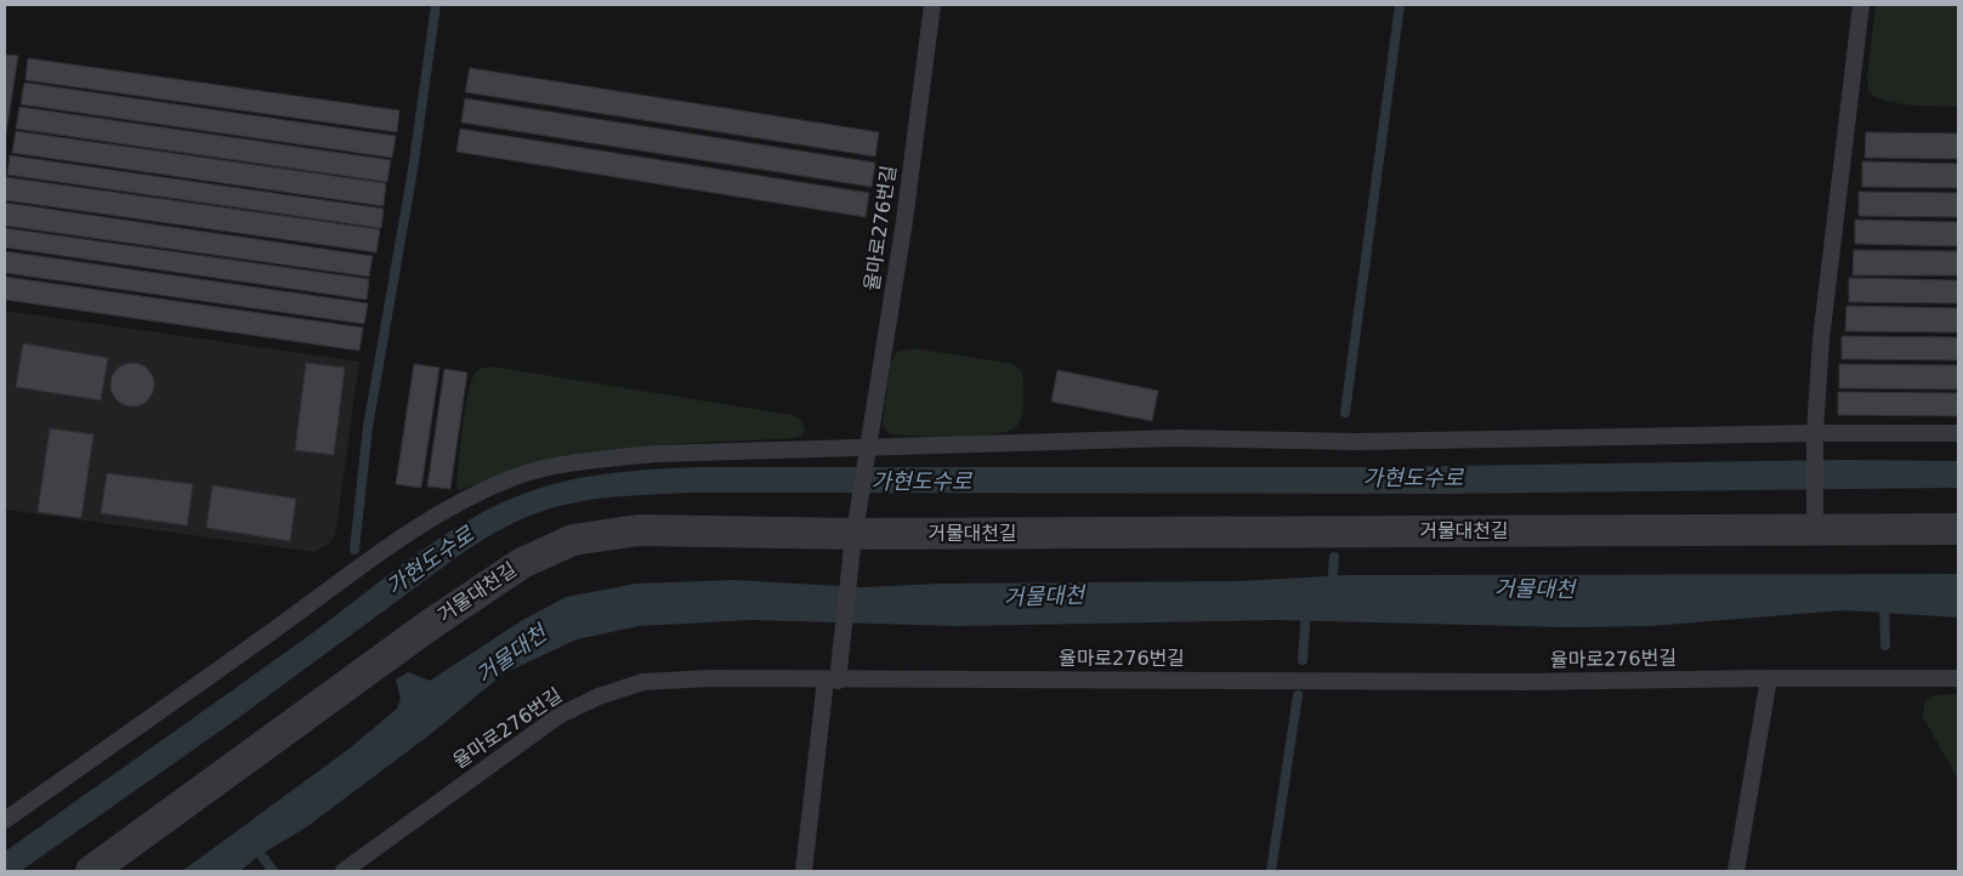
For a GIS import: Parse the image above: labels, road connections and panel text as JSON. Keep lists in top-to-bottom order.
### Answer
{
  "streets": {
    "street": ["거물대천길"],
    "lane": ["율마로276번길"]
  },
  "crossings": [
    ["율마로276번길", "거물대천길"]
  ],
  "water": ["가현도수로", "거물대천"]
}
